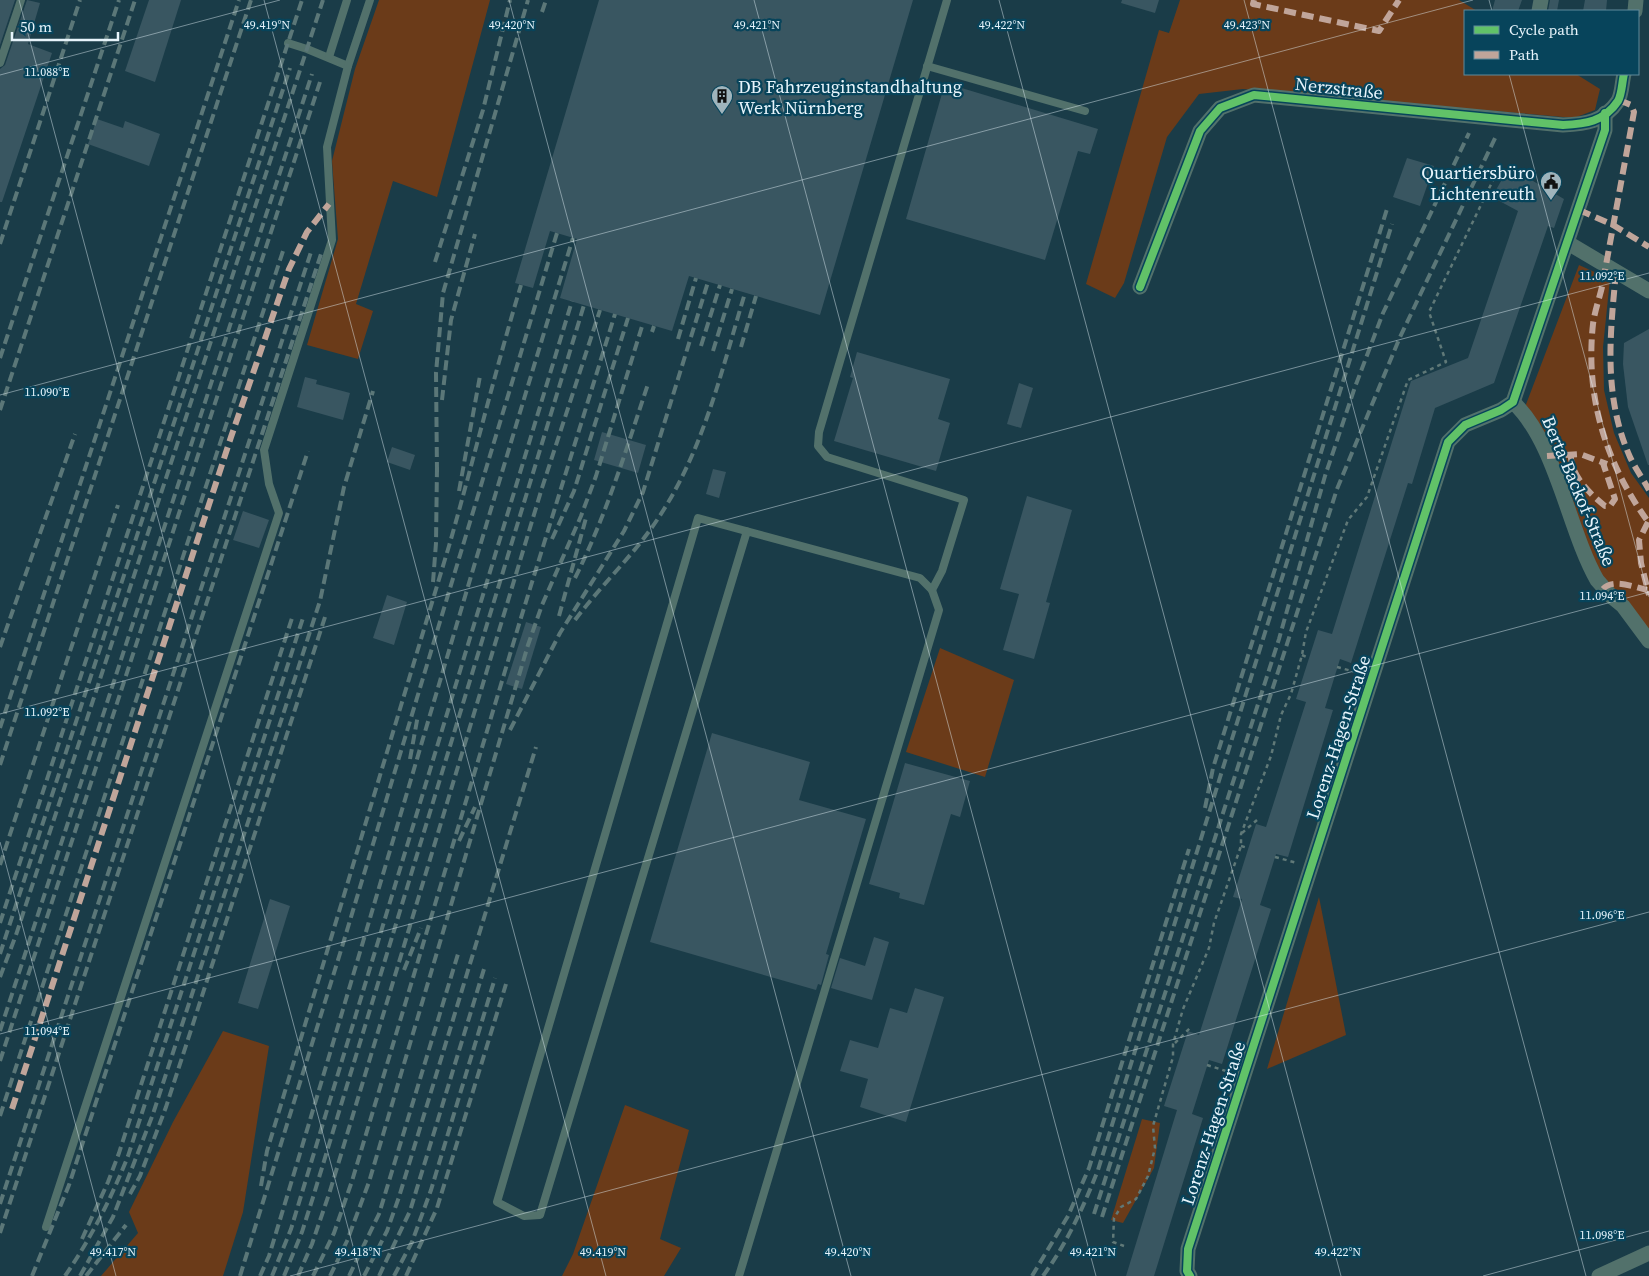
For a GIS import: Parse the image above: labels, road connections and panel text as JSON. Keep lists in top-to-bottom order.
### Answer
{
  "streets": {
    "street": ["Nerzstraße", "Berta-Backof-Straße", "Lorenz-Hagen-Straße"]
  },
  "crossings": [
    ["Berta-Backof-Straße", "Lorenz-Hagen-Straße"]
  ],
  "places": {
    "building": ["DB Fahrzeuginstandhaltung Werk Nürnberg"],
    "public building": ["Quartiersbüro Lichtenreuth"]
  },
  "legend": ["Cycle path", "Path"],
  "scale_bar": "50 m",
  "coordinates": [
    "49.419°N",
    "49.420°N",
    "49.421°N",
    "49.422°N",
    "49.423°N",
    "11.088°E",
    "11.092°E",
    "11.090°E",
    "11.094°E",
    "11.096°E",
    "11.098°E",
    "49.417°N",
    "49.418°N"
  ]
}
